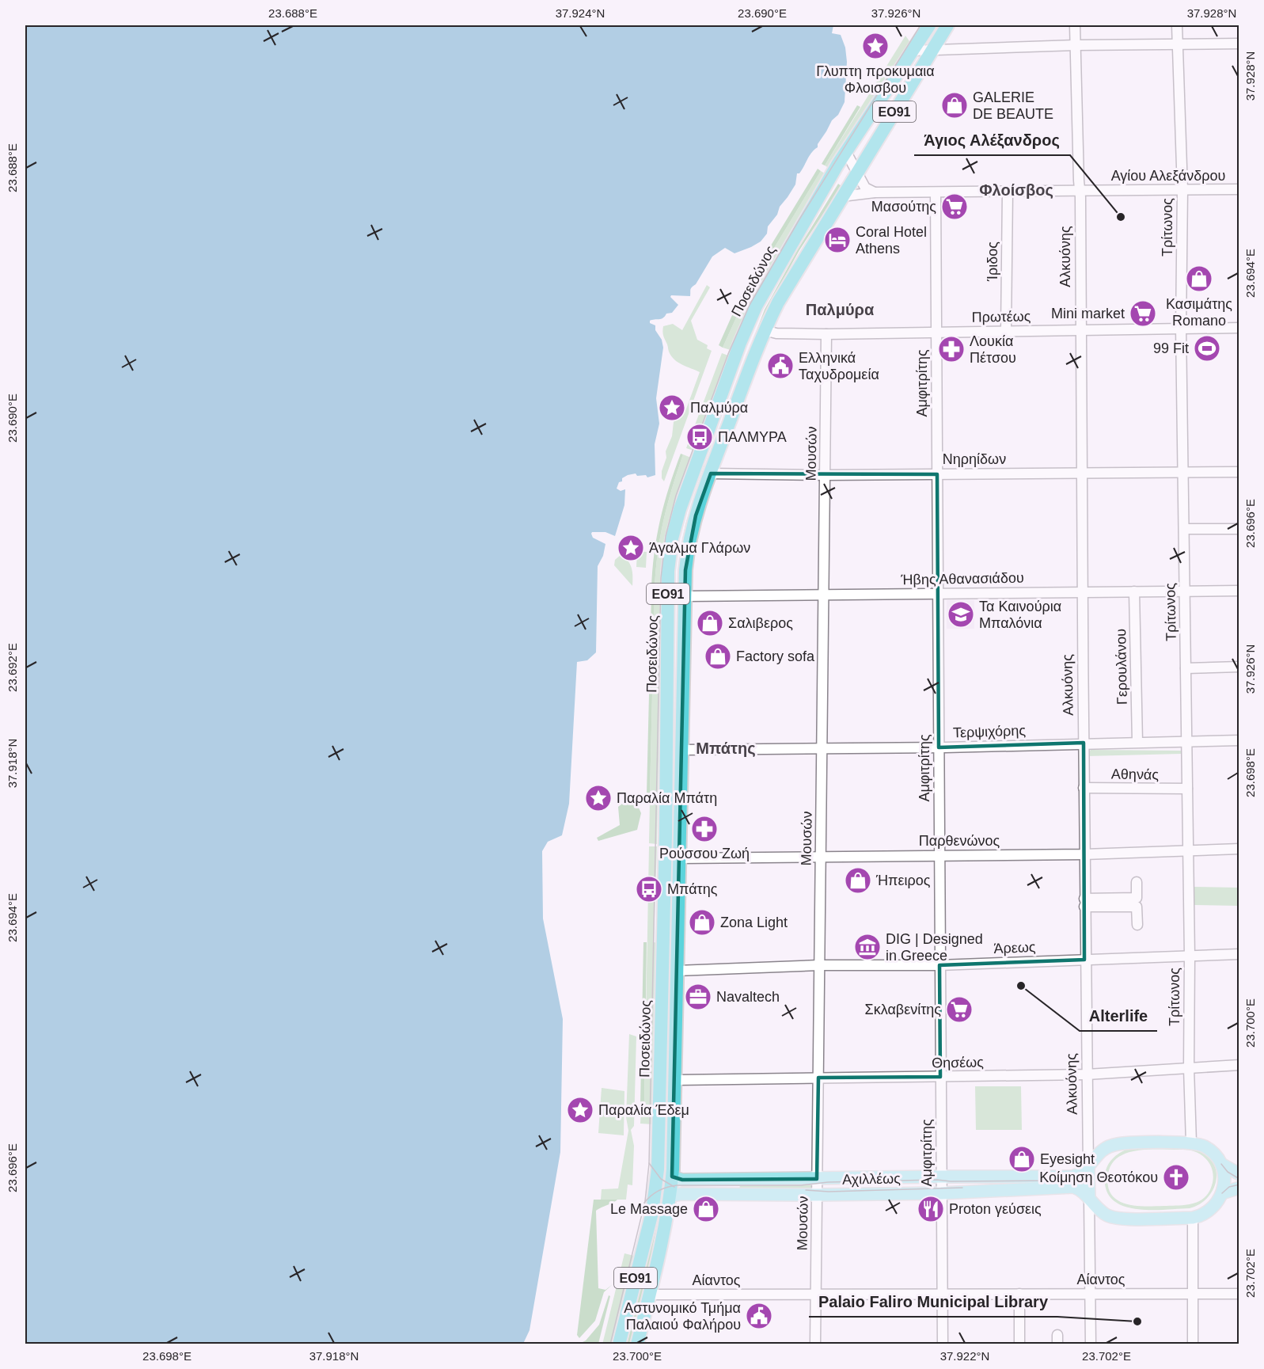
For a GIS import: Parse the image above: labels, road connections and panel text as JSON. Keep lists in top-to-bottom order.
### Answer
{
  "streets": {
    "highway": ["ΕΟ91", "Ποσειδώνος"],
    "main road": ["Αλκυόνης", "Αχιλλέως"],
    "street": [
      "Αγίου Αλεξάνδρου",
      "Τρίτωνος",
      "Ίριδος",
      "Πρωτέως",
      "Αμφιτρίτης",
      "Μουσών",
      "Νηρηίδων",
      "Ήβης Αθανασιάδου",
      "Γερουλάνου",
      "Τερψιχόρης",
      "Αθηνάς",
      "Παρθενώνος",
      "Άρεως",
      "Θησέως",
      "Αίαντος"
    ]
  },
  "crossings": [
    ["ΕΟ91", "Αγίου Αλεξάνδρου"],
    ["ΕΟ91", "Πρωτέως"],
    ["ΕΟ91", "Νηρηίδων"],
    ["ΕΟ91", "Ήβης Αθανασιάδου"],
    ["ΕΟ91", "Τερψιχόρης"],
    ["ΕΟ91", "Παρθενώνος"],
    ["ΕΟ91", "Άρεως"],
    ["ΕΟ91", "Θησέως"],
    ["ΕΟ91", "Αχιλλέως"],
    ["ΕΟ91", "Αίαντος"],
    ["Αγίου Αλεξάνδρου", "Τρίτωνος"],
    ["Αγίου Αλεξάνδρου", "Αλκυόνης"],
    ["Αγίου Αλεξάνδρου", "Ίριδος"],
    ["Αγίου Αλεξάνδρου", "Αμφιτρίτης"],
    ["Τρίτωνος", "Αλκυόνης"],
    ["Τρίτωνος", "Πρωτέως"],
    ["Τρίτωνος", "Νηρηίδων"],
    ["Τρίτωνος", "Ήβης Αθανασιάδου"],
    ["Τρίτωνος", "Τερψιχόρης"],
    ["Τρίτωνος", "Αθηνάς"],
    ["Τρίτωνος", "Παρθενώνος"],
    ["Τρίτωνος", "Άρεως"],
    ["Τρίτωνος", "Θησέως"],
    ["Αλκυόνης", "Πρωτέως"],
    ["Αλκυόνης", "Νηρηίδων"],
    ["Αλκυόνης", "Ήβης Αθανασιάδου"],
    ["Αλκυόνης", "Τερψιχόρης"],
    ["Αλκυόνης", "Αθηνάς"],
    ["Αλκυόνης", "Παρθενώνος"],
    ["Αλκυόνης", "Άρεως"],
    ["Αλκυόνης", "Θησέως"],
    ["Αλκυόνης", "Αίαντος"],
    ["Ίριδος", "Πρωτέως"],
    ["Πρωτέως", "Αμφιτρίτης"],
    ["Πρωτέως", "Μουσών"],
    ["Αμφιτρίτης", "Νηρηίδων"],
    ["Αμφιτρίτης", "Ήβης Αθανασιάδου"],
    ["Αμφιτρίτης", "Τερψιχόρης"],
    ["Αμφιτρίτης", "Παρθενώνος"],
    ["Αμφιτρίτης", "Άρεως"],
    ["Αμφιτρίτης", "Θησέως"],
    ["Αμφιτρίτης", "Αχιλλέως"],
    ["Αμφιτρίτης", "Αίαντος"],
    ["Μουσών", "Νηρηίδων"],
    ["Μουσών", "Ήβης Αθανασιάδου"],
    ["Μουσών", "Τερψιχόρης"],
    ["Μουσών", "Παρθενώνος"],
    ["Μουσών", "Άρεως"],
    ["Μουσών", "Θησέως"],
    ["Μουσών", "Αχιλλέως"],
    ["Μουσών", "Αίαντος"],
    ["Ήβης Αθανασιάδου", "Γερουλάνου"],
    ["Γερουλάνου", "Τερψιχόρης"]
  ],
  "districts": ["Φλοίσβος", "Παλμύρα", "Μπάτης"],
  "places": {
    "place": [
      "Γλυπτη προκυμαια Φλοισβου",
      "Παλμύρα",
      "Άγαλμα Γλάρων",
      "Παραλία Μπάτη",
      "Παραλία Έδεμ"
    ],
    "shop": [
      "GALERIE DE BEAUTE",
      "Κασιμάτης Romano",
      "Σαλιβερος",
      "Factory sofa",
      "Ήπειρος",
      "Zona Light",
      "Eyesight",
      "Le Massage"
    ],
    "supermarket": ["Μασούτης", "Mini market", "Σκλαβενίτης"],
    "other": ["Άγιος Αλέξανδρος", "Alterlife", "Palaio Faliro Municipal Library"],
    "hotel": ["Coral Hotel Athens"],
    "sports": ["99 Fit"],
    "pharmacy": ["Λουκία Πέτσου", "Ρούσσου Ζωή"],
    "public building": ["Ελληνικά Ταχυδρομεία", "Αστυνομικό Τμήμα Παλαιού Φαλήρου"],
    "bus stop": ["ΠΑΛΜΥΡΑ", "Μπάτης"],
    "school or university": ["Τα Καινούρια Μπαλόνια"],
    "museum": ["DIG | Designed in Greece"],
    "office": ["Navaltech"],
    "church": ["Κοίμηση Θεοτόκου"],
    "restaurant": ["Proton γεύσεις"]
  },
  "coordinates": [
    "23.688°E",
    "37.924°N",
    "23.690°E",
    "37.926°N",
    "37.928°N",
    "23.694°E",
    "23.696°E",
    "23.692°E",
    "37.918°N",
    "23.698°E",
    "23.700°E",
    "23.702°E",
    "37.922°N"
  ]
}
